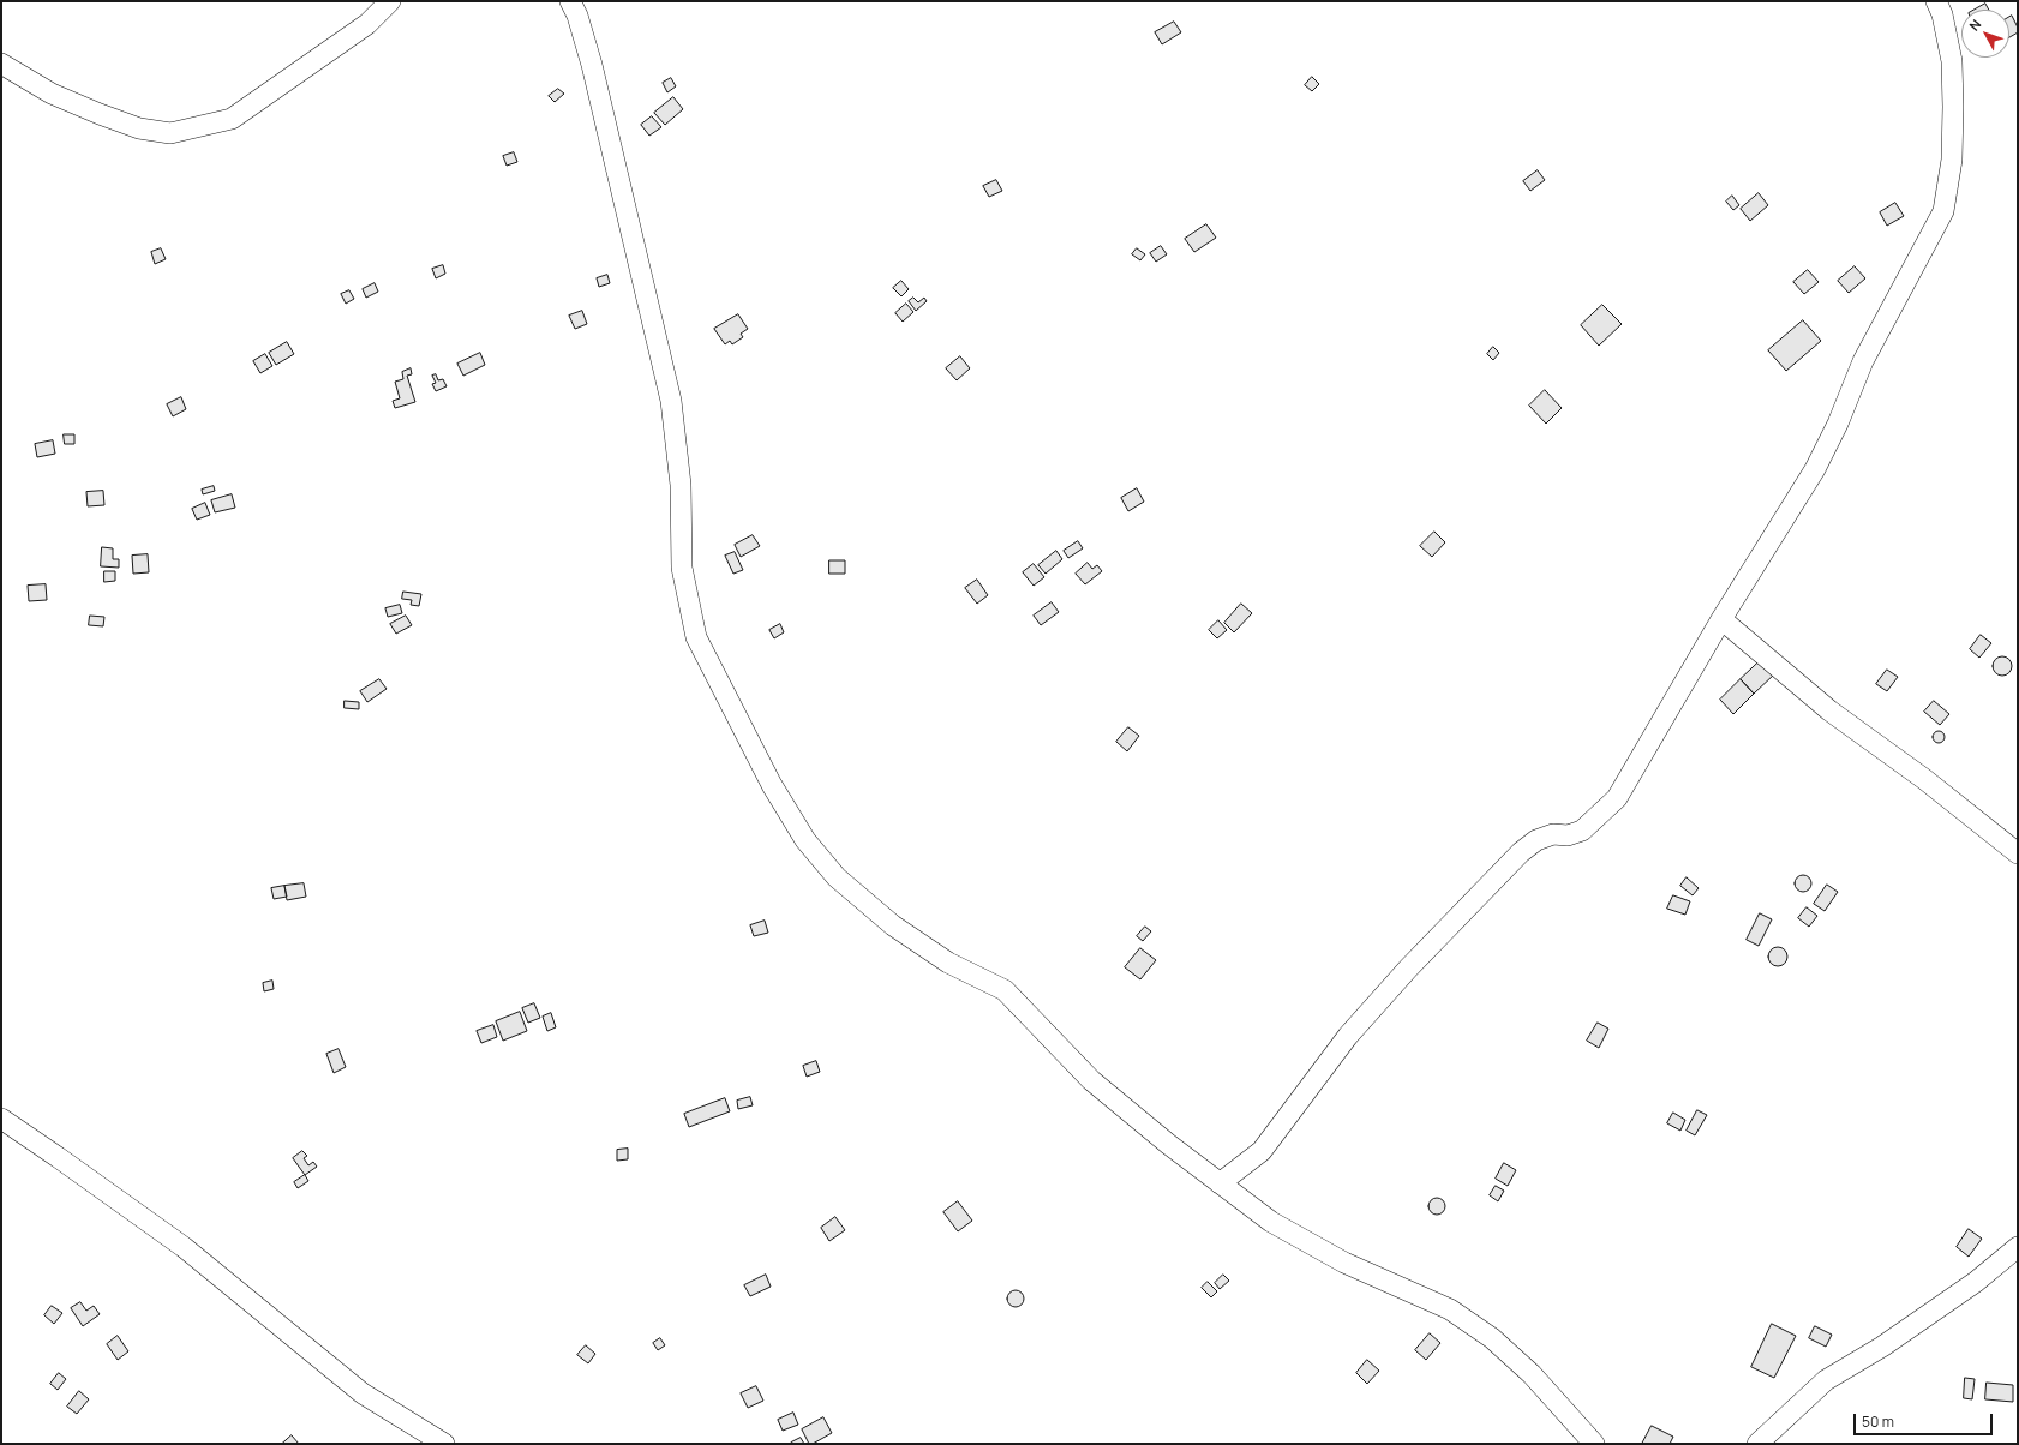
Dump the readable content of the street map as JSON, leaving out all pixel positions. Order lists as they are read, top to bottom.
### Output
{
  "scale_bar": "50 m",
  "north": "top left"
}
